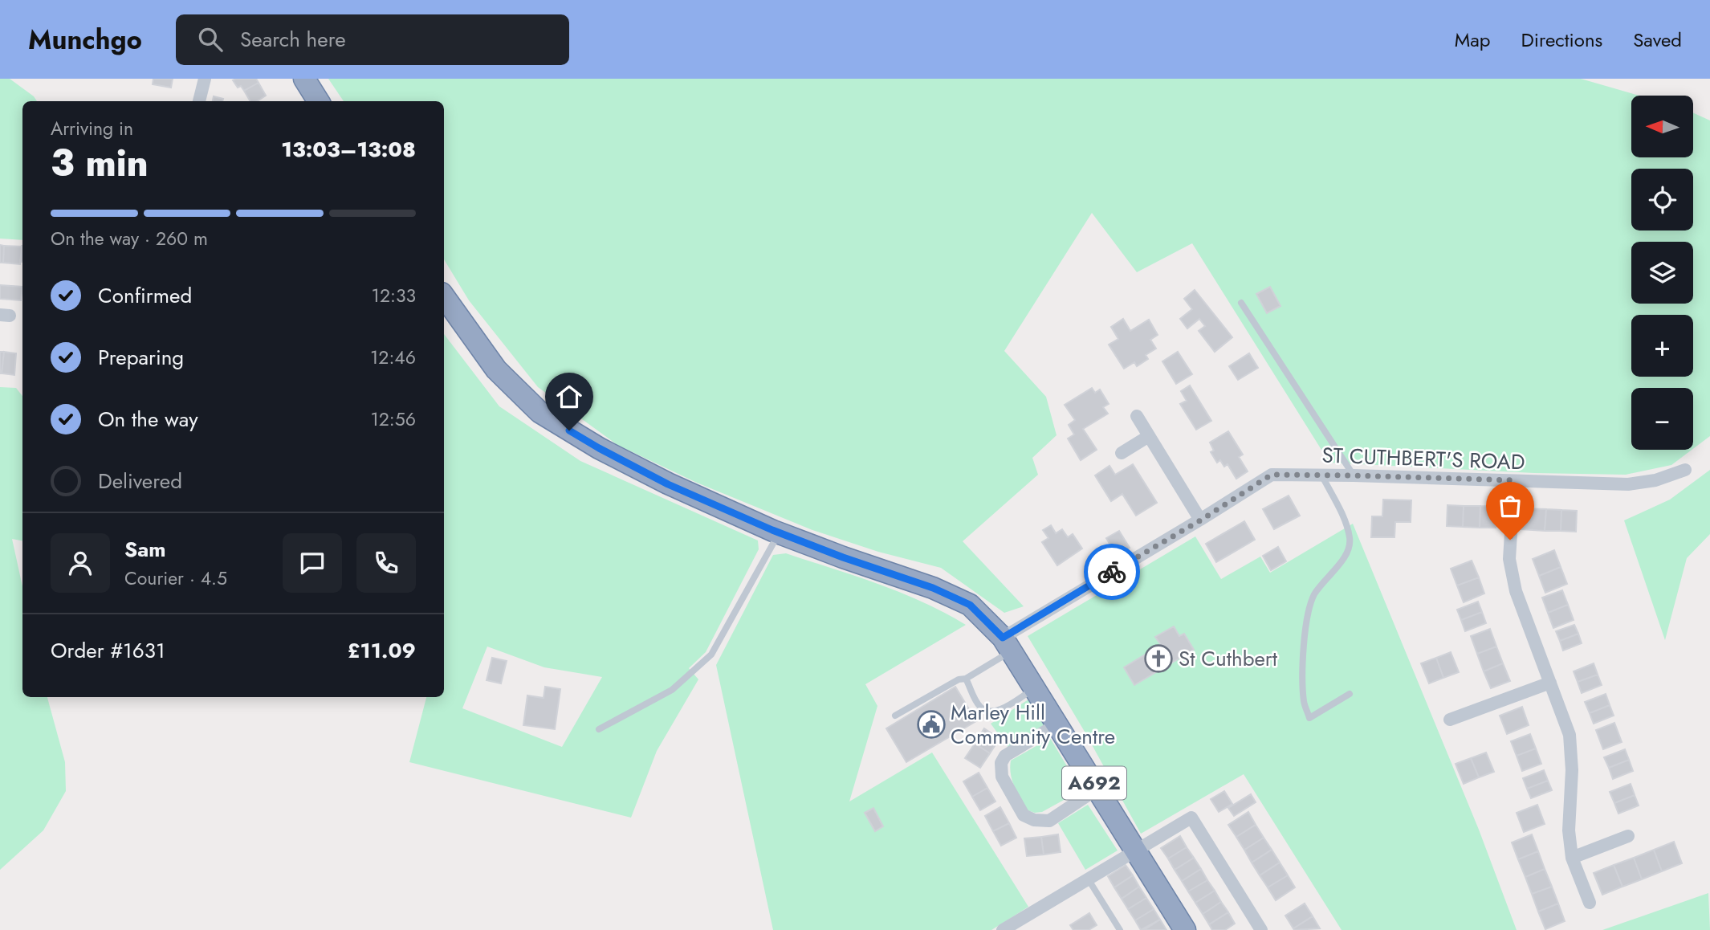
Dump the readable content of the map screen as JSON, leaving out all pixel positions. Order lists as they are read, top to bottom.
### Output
{
  "streets": {
    "highway": ["A692"],
    "street": ["ST CUTHBERT'S ROAD"]
  },
  "crossings": [
    ["ST CUTHBERT'S ROAD", "A692"]
  ],
  "places": {
    "church": ["St Cuthbert"],
    "public building": ["Marley Hill Community Centre"]
  },
  "north": "left",
  "page": {
    "header": "Munchgo",
    "search": "Search here",
    "nav": ["Map", "Directions", "Saved"],
    "map_buttons": ["+", "−"],
    "heading": ["3 min", "Arriving in", "13:03–13:08"],
    "panel": [
      "Sam",
      "Courier · 4.5",
      "Order #1631",
      "£11.09"
    ],
    "bar": "On the way · 260 m",
    "list": [
      ["Confirmed", "12:33"],
      ["Preparing", "12:46"],
      ["On the way", "12:56"],
      "Delivered"
    ]
  }
}
